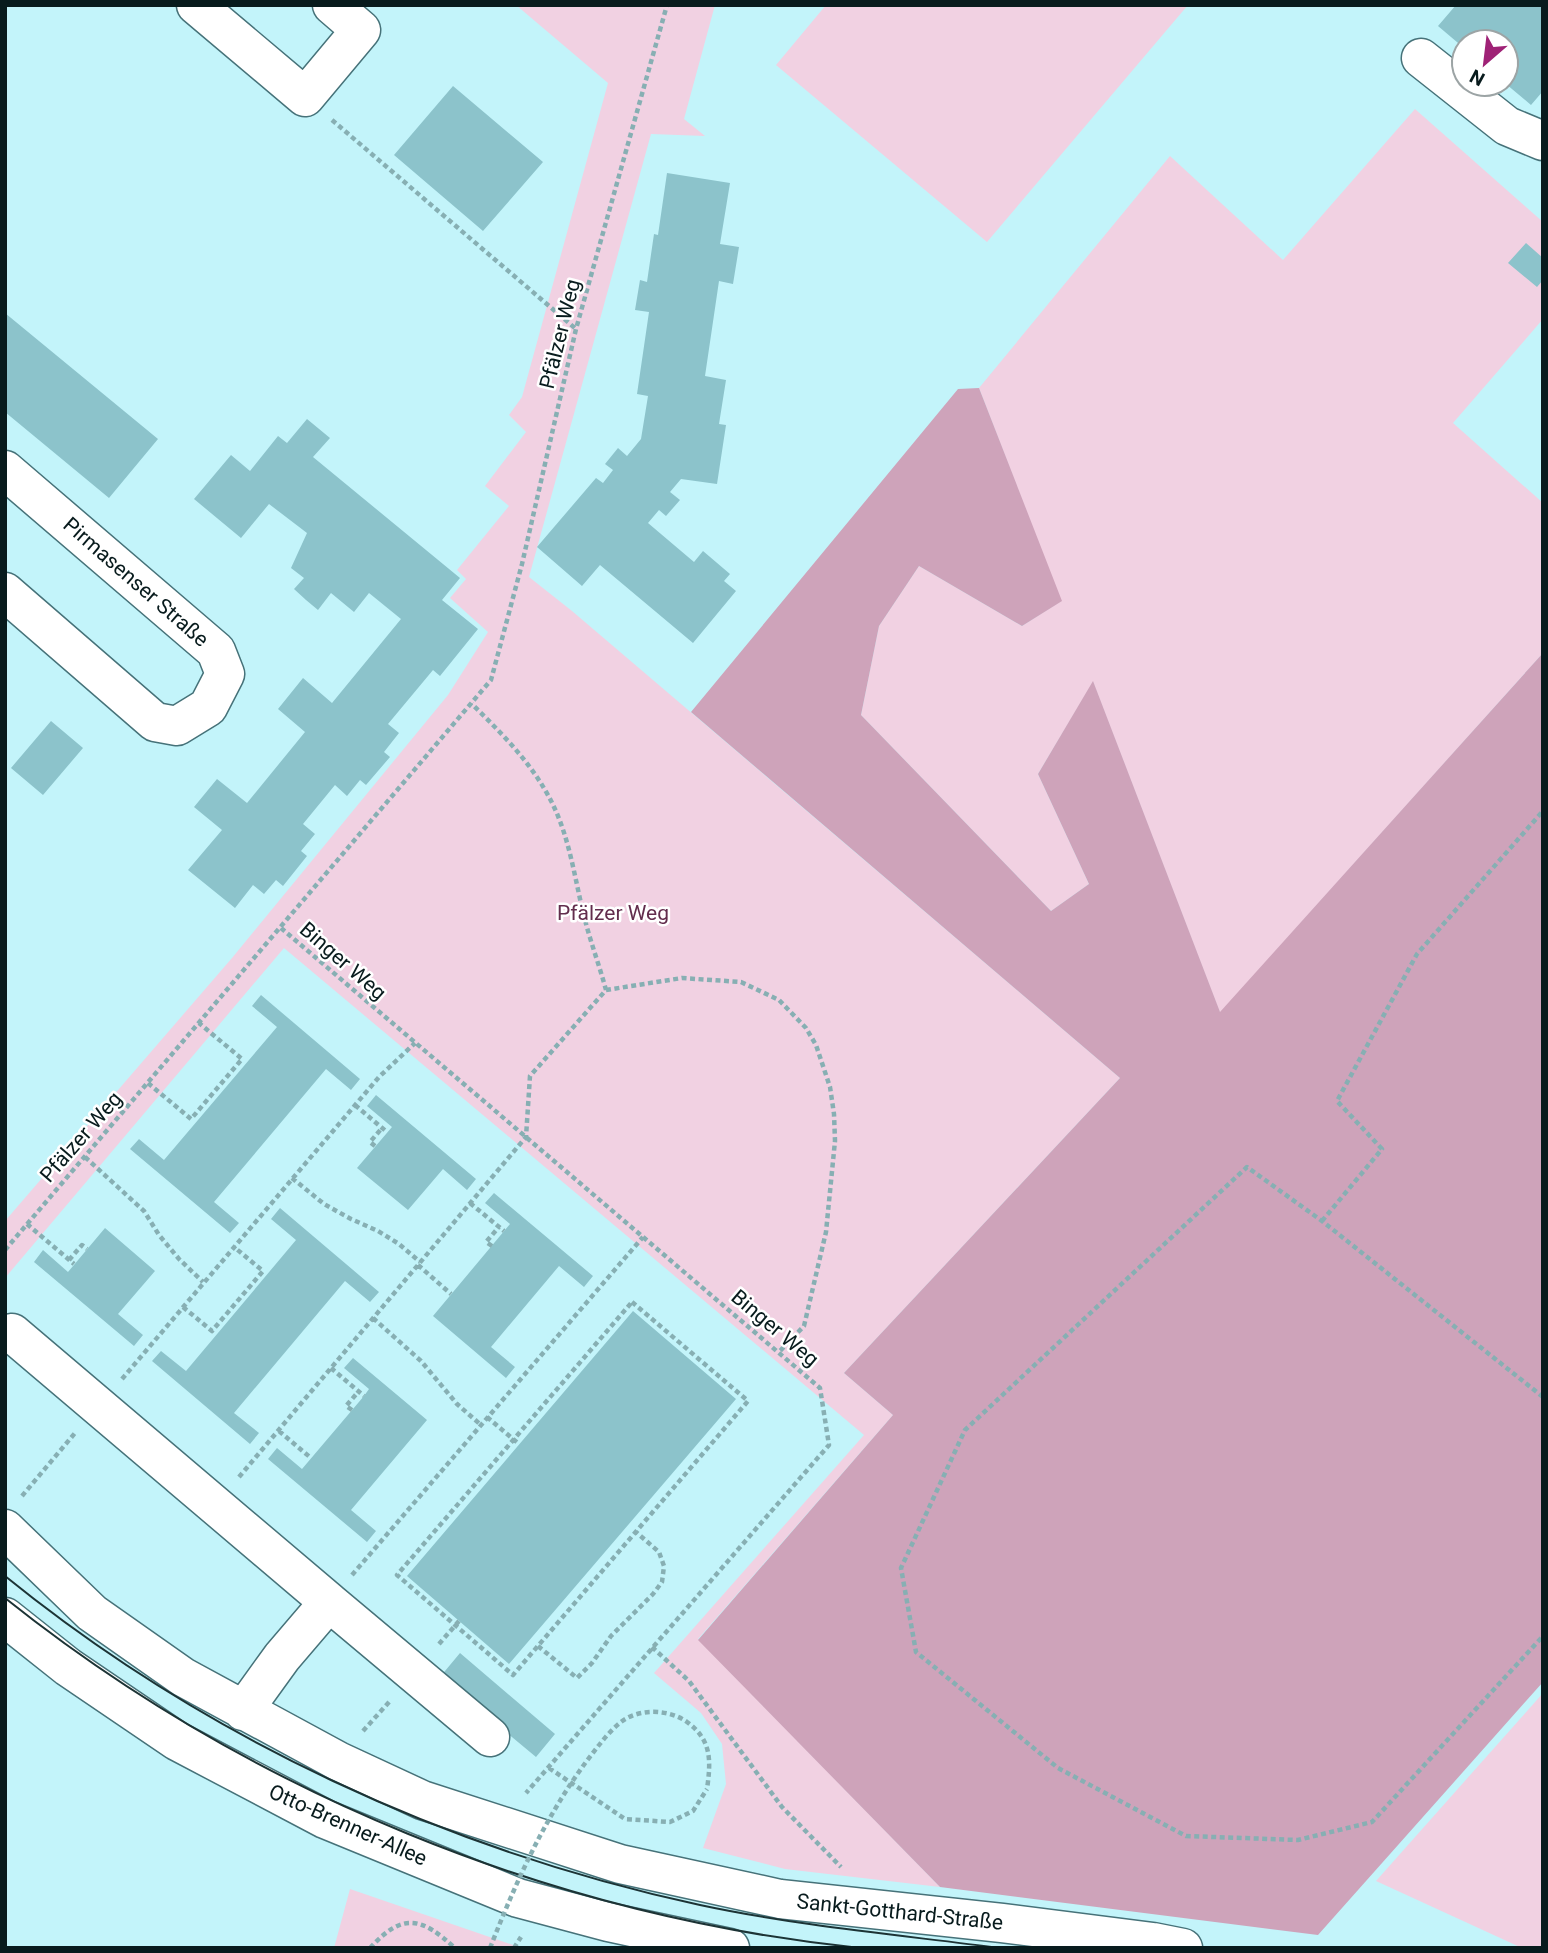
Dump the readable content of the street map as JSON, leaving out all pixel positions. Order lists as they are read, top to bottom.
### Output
{
  "streets": {
    "street": ["Pirmasenser Straße", "Otto-Brenner-Allee", "Sankt-Gotthard-Straße"],
    "path": ["Pfälzer Weg", "Binger Weg"]
  },
  "crossings": [
    ["Pfälzer Weg", "Binger Weg"],
    ["Binger Weg", "Sankt-Gotthard-Straße"]
  ],
  "parks": ["Pfälzer Weg"],
  "north": "bottom left"
}
